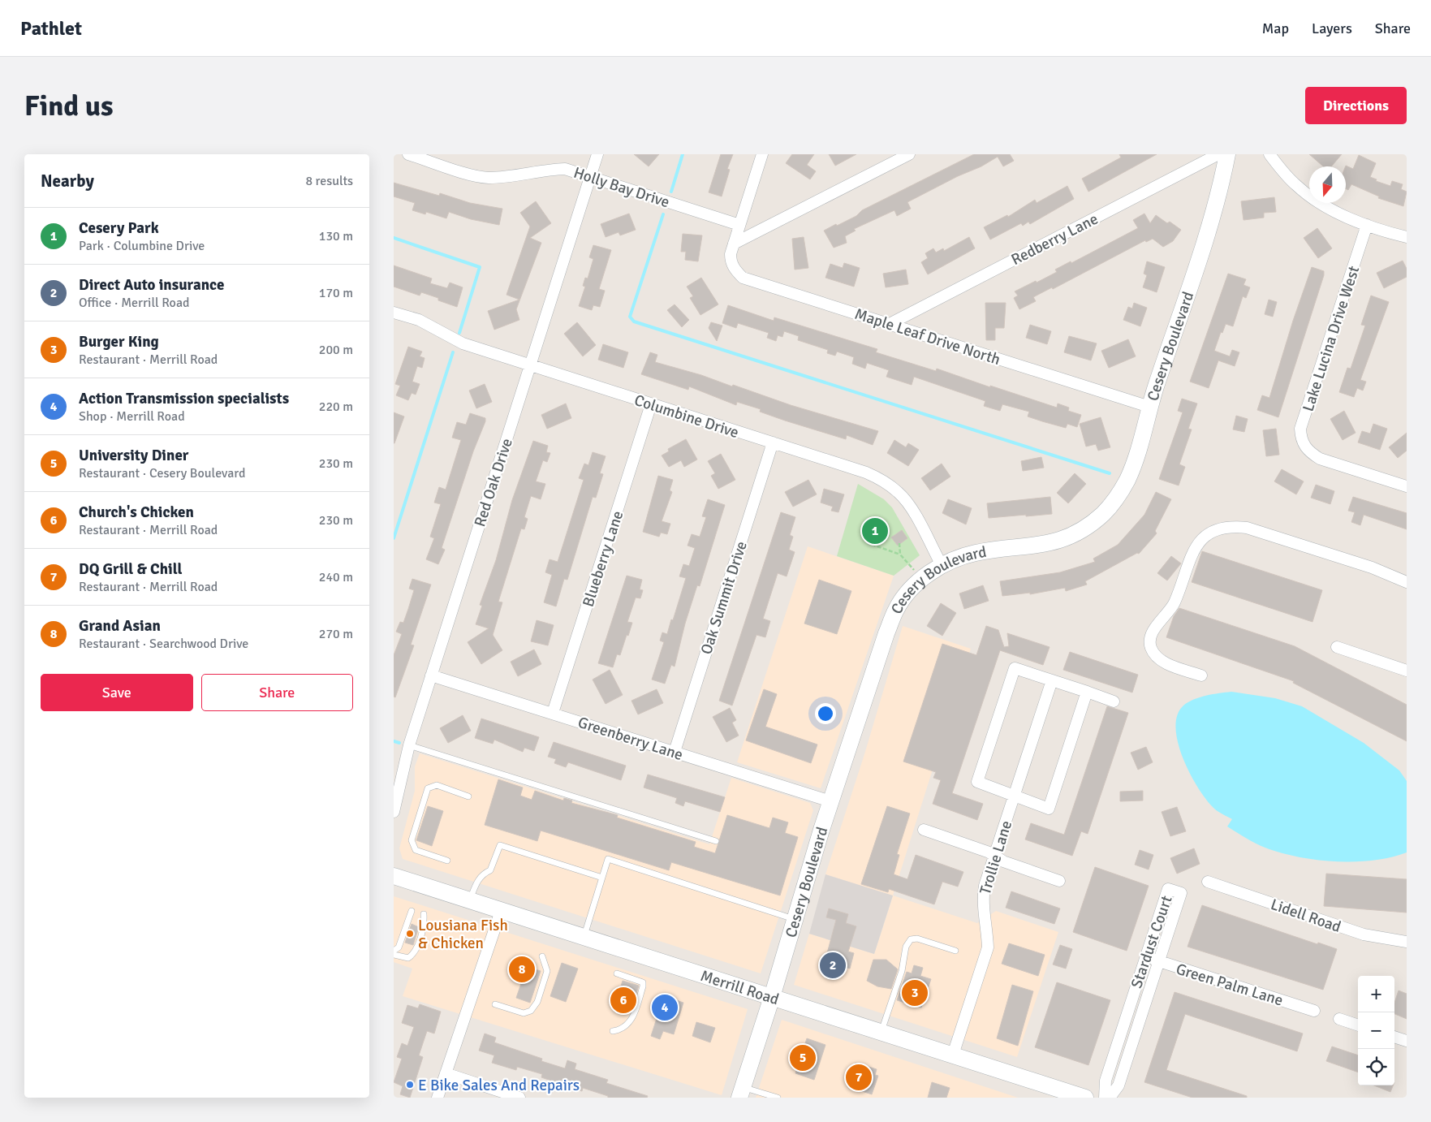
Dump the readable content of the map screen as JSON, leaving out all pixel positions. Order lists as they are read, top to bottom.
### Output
{
  "streets": {
    "main road": ["Cesery Boulevard", "Merrill Road"],
    "street": [
      "Holly Bay Drive",
      "Redberry Lane",
      "Maple Leaf Drive North",
      "Lake Lucina Drive West",
      "Columbine Drive",
      "Red Oak Drive",
      "Blueberry Lane",
      "Oak Summit Drive",
      "Greenberry Lane",
      "Trollie Lane",
      "Lidell Road",
      "Stardust Court",
      "Green Palm Lane"
    ]
  },
  "crossings": [
    ["Holly Bay Drive", "Maple Leaf Drive North"],
    ["Holly Bay Drive", "Red Oak Drive"],
    ["Redberry Lane", "Maple Leaf Drive North"],
    ["Maple Leaf Drive North", "Cesery Boulevard"],
    ["Cesery Boulevard", "Columbine Drive"],
    ["Cesery Boulevard", "Greenberry Lane"],
    ["Cesery Boulevard", "Merrill Road"],
    ["Columbine Drive", "Red Oak Drive"],
    ["Columbine Drive", "Blueberry Lane"],
    ["Columbine Drive", "Oak Summit Drive"],
    ["Red Oak Drive", "Greenberry Lane"],
    ["Blueberry Lane", "Greenberry Lane"],
    ["Oak Summit Drive", "Greenberry Lane"],
    ["Trollie Lane", "Merrill Road"],
    ["Stardust Court", "Green Palm Lane"]
  ],
  "places": ["Lousiana Fish & Chicken", "E Bike Sales And Repairs"],
  "north": "bottom",
  "page": {
    "header": "Pathlet",
    "nav": ["Map", "Layers", "Share"],
    "buttons": [
      "Directions",
      ["Save", "Share"]
    ],
    "title": "Find us",
    "heading": ["Nearby", "8 results"],
    "list": [
      {
        "mark": "1",
        "name": "Cesery Park",
        "note": "Park · Columbine Drive",
        "value": "130 m"
      },
      {
        "mark": "2",
        "name": "Direct Auto insurance",
        "note": "Office · Merrill Road",
        "value": "170 m"
      },
      {
        "mark": "3",
        "name": "Burger King",
        "note": "Restaurant · Merrill Road",
        "value": "200 m"
      },
      {
        "mark": "4",
        "name": "Action Transmission specialists",
        "note": "Shop · Merrill Road",
        "value": "220 m"
      },
      {
        "mark": "5",
        "name": "University Diner",
        "note": "Restaurant · Cesery Boulevard",
        "value": "230 m"
      },
      {
        "mark": "6",
        "name": "Church's Chicken",
        "note": "Restaurant · Merrill Road",
        "value": "230 m"
      },
      {
        "mark": "7",
        "name": "DQ Grill & Chill",
        "note": "Restaurant · Merrill Road",
        "value": "240 m"
      },
      {
        "mark": "8",
        "name": "Grand Asian",
        "note": "Restaurant · Searchwood Drive",
        "value": "270 m"
      }
    ],
    "pins": [
      "1",
      "2",
      "8",
      "3",
      "6",
      "4",
      "5",
      "7"
    ],
    "map_buttons": ["+", "−"]
  }
}
